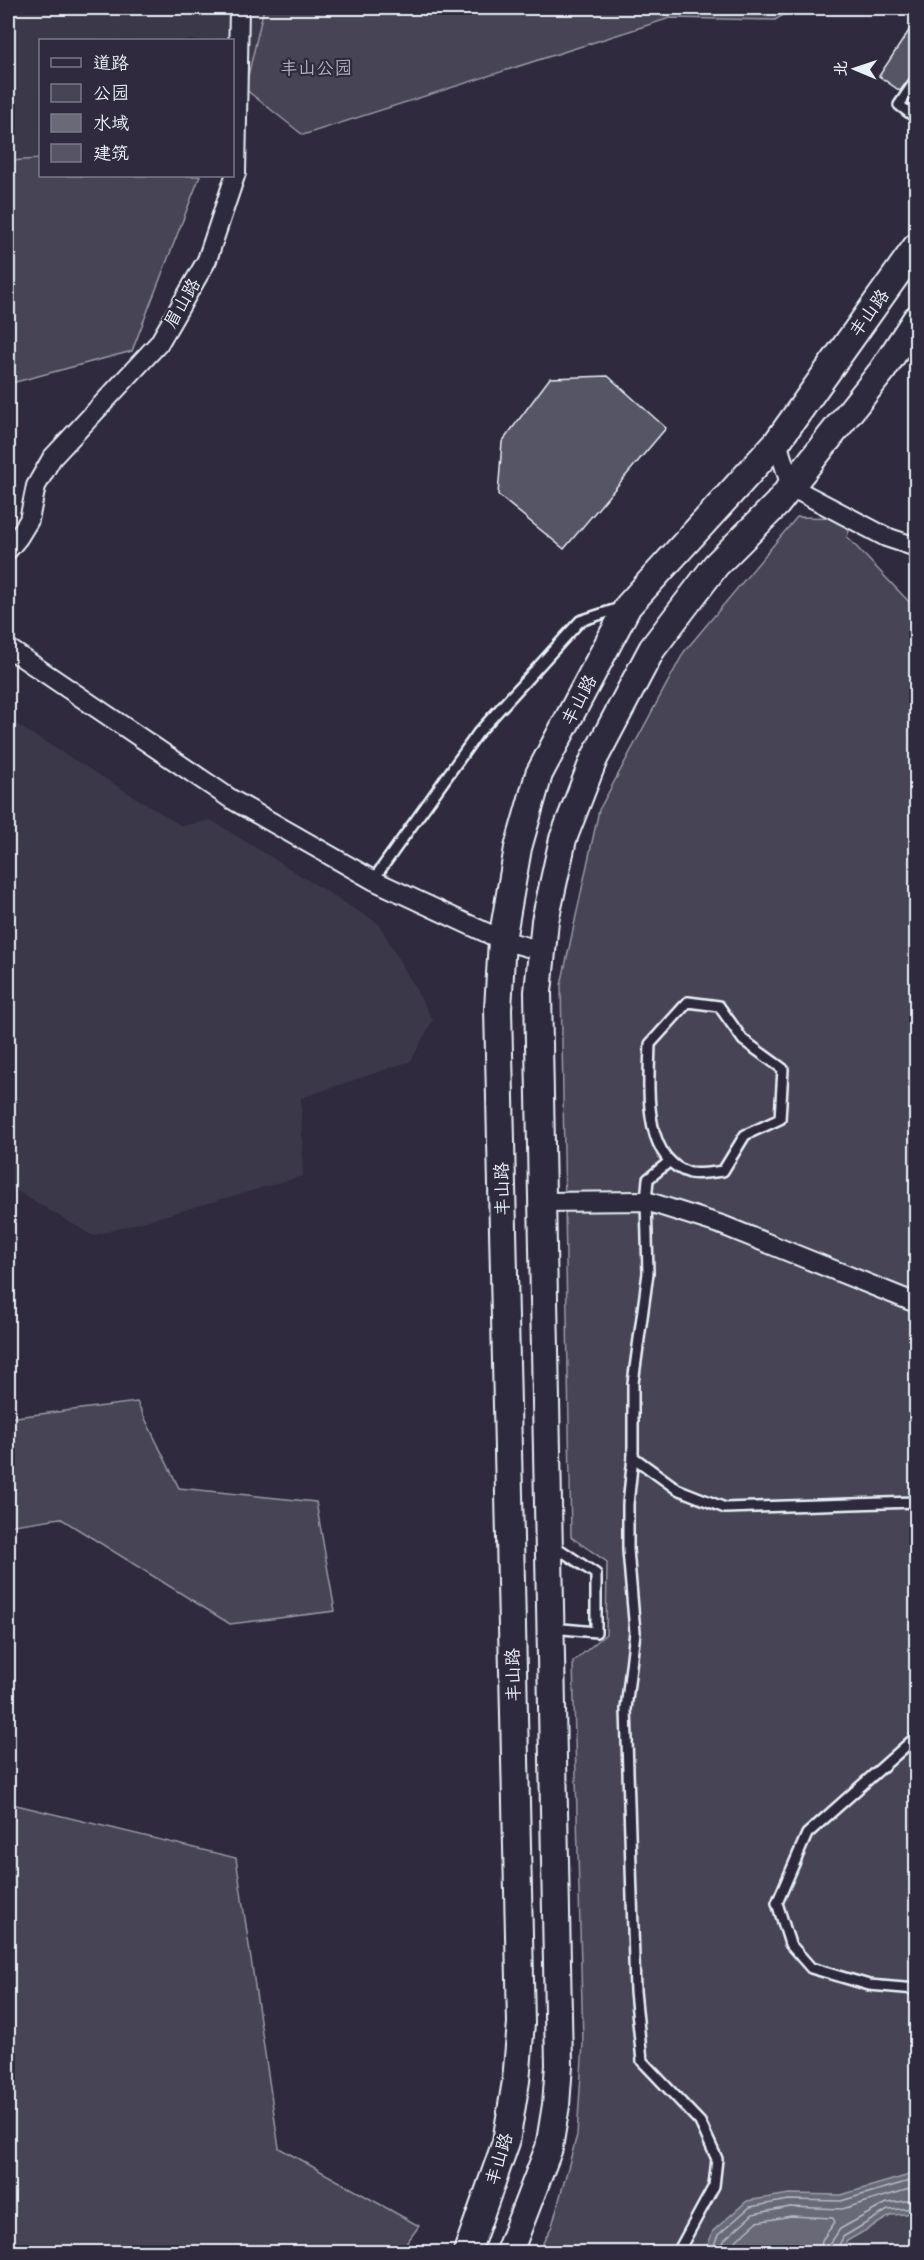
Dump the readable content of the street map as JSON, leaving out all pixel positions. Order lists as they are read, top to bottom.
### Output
{
  "streets": {
    "main road": ["丰山路"],
    "street": ["眉山路"]
  },
  "parks": ["丰山公园"],
  "legend": [
    "道路",
    "公园",
    "水域",
    "建筑"
  ],
  "north": "left"
}
